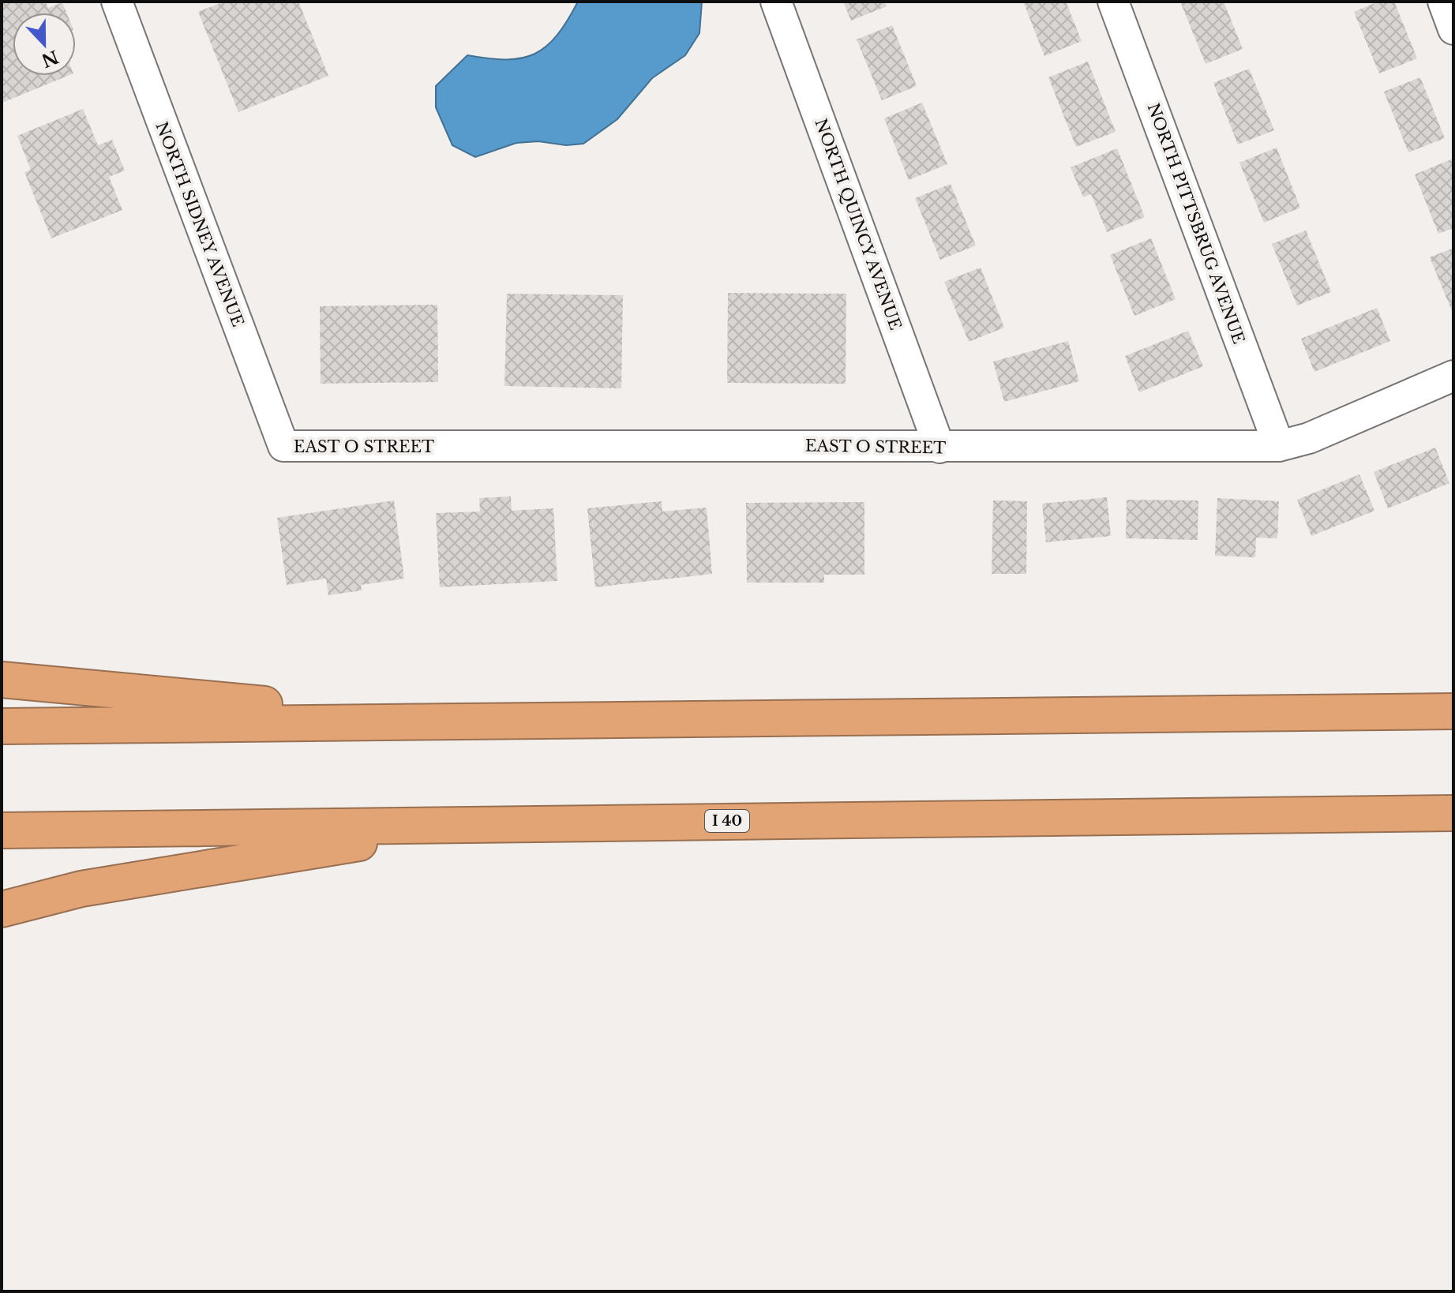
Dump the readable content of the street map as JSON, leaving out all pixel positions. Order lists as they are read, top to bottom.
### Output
{
  "streets": {
    "highway": ["I 40"],
    "street": [
      "NORTH PITTSBRUG AVENUE",
      "NORTH SIDNEY AVENUE",
      "NORTH QUINCY AVENUE",
      "EAST O STREET"
    ]
  },
  "crossings": [
    ["NORTH PITTSBRUG AVENUE", "EAST O STREET"],
    ["NORTH SIDNEY AVENUE", "EAST O STREET"],
    ["NORTH QUINCY AVENUE", "EAST O STREET"]
  ],
  "north": "bottom"
}
